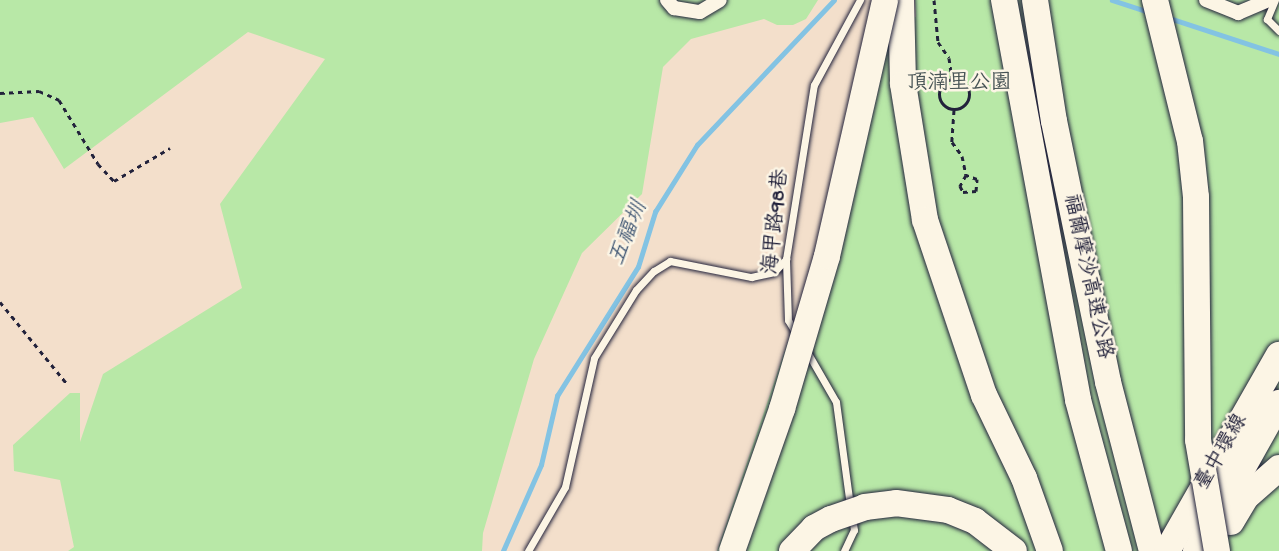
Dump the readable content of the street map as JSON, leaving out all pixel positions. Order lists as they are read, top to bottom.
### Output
{
  "streets": {
    "highway": ["福爾摩沙高速公路", "臺中環線"],
    "lane": ["海甲路98巷"]
  },
  "water": ["五福圳"],
  "parks": ["頂湳里公園"]
}
